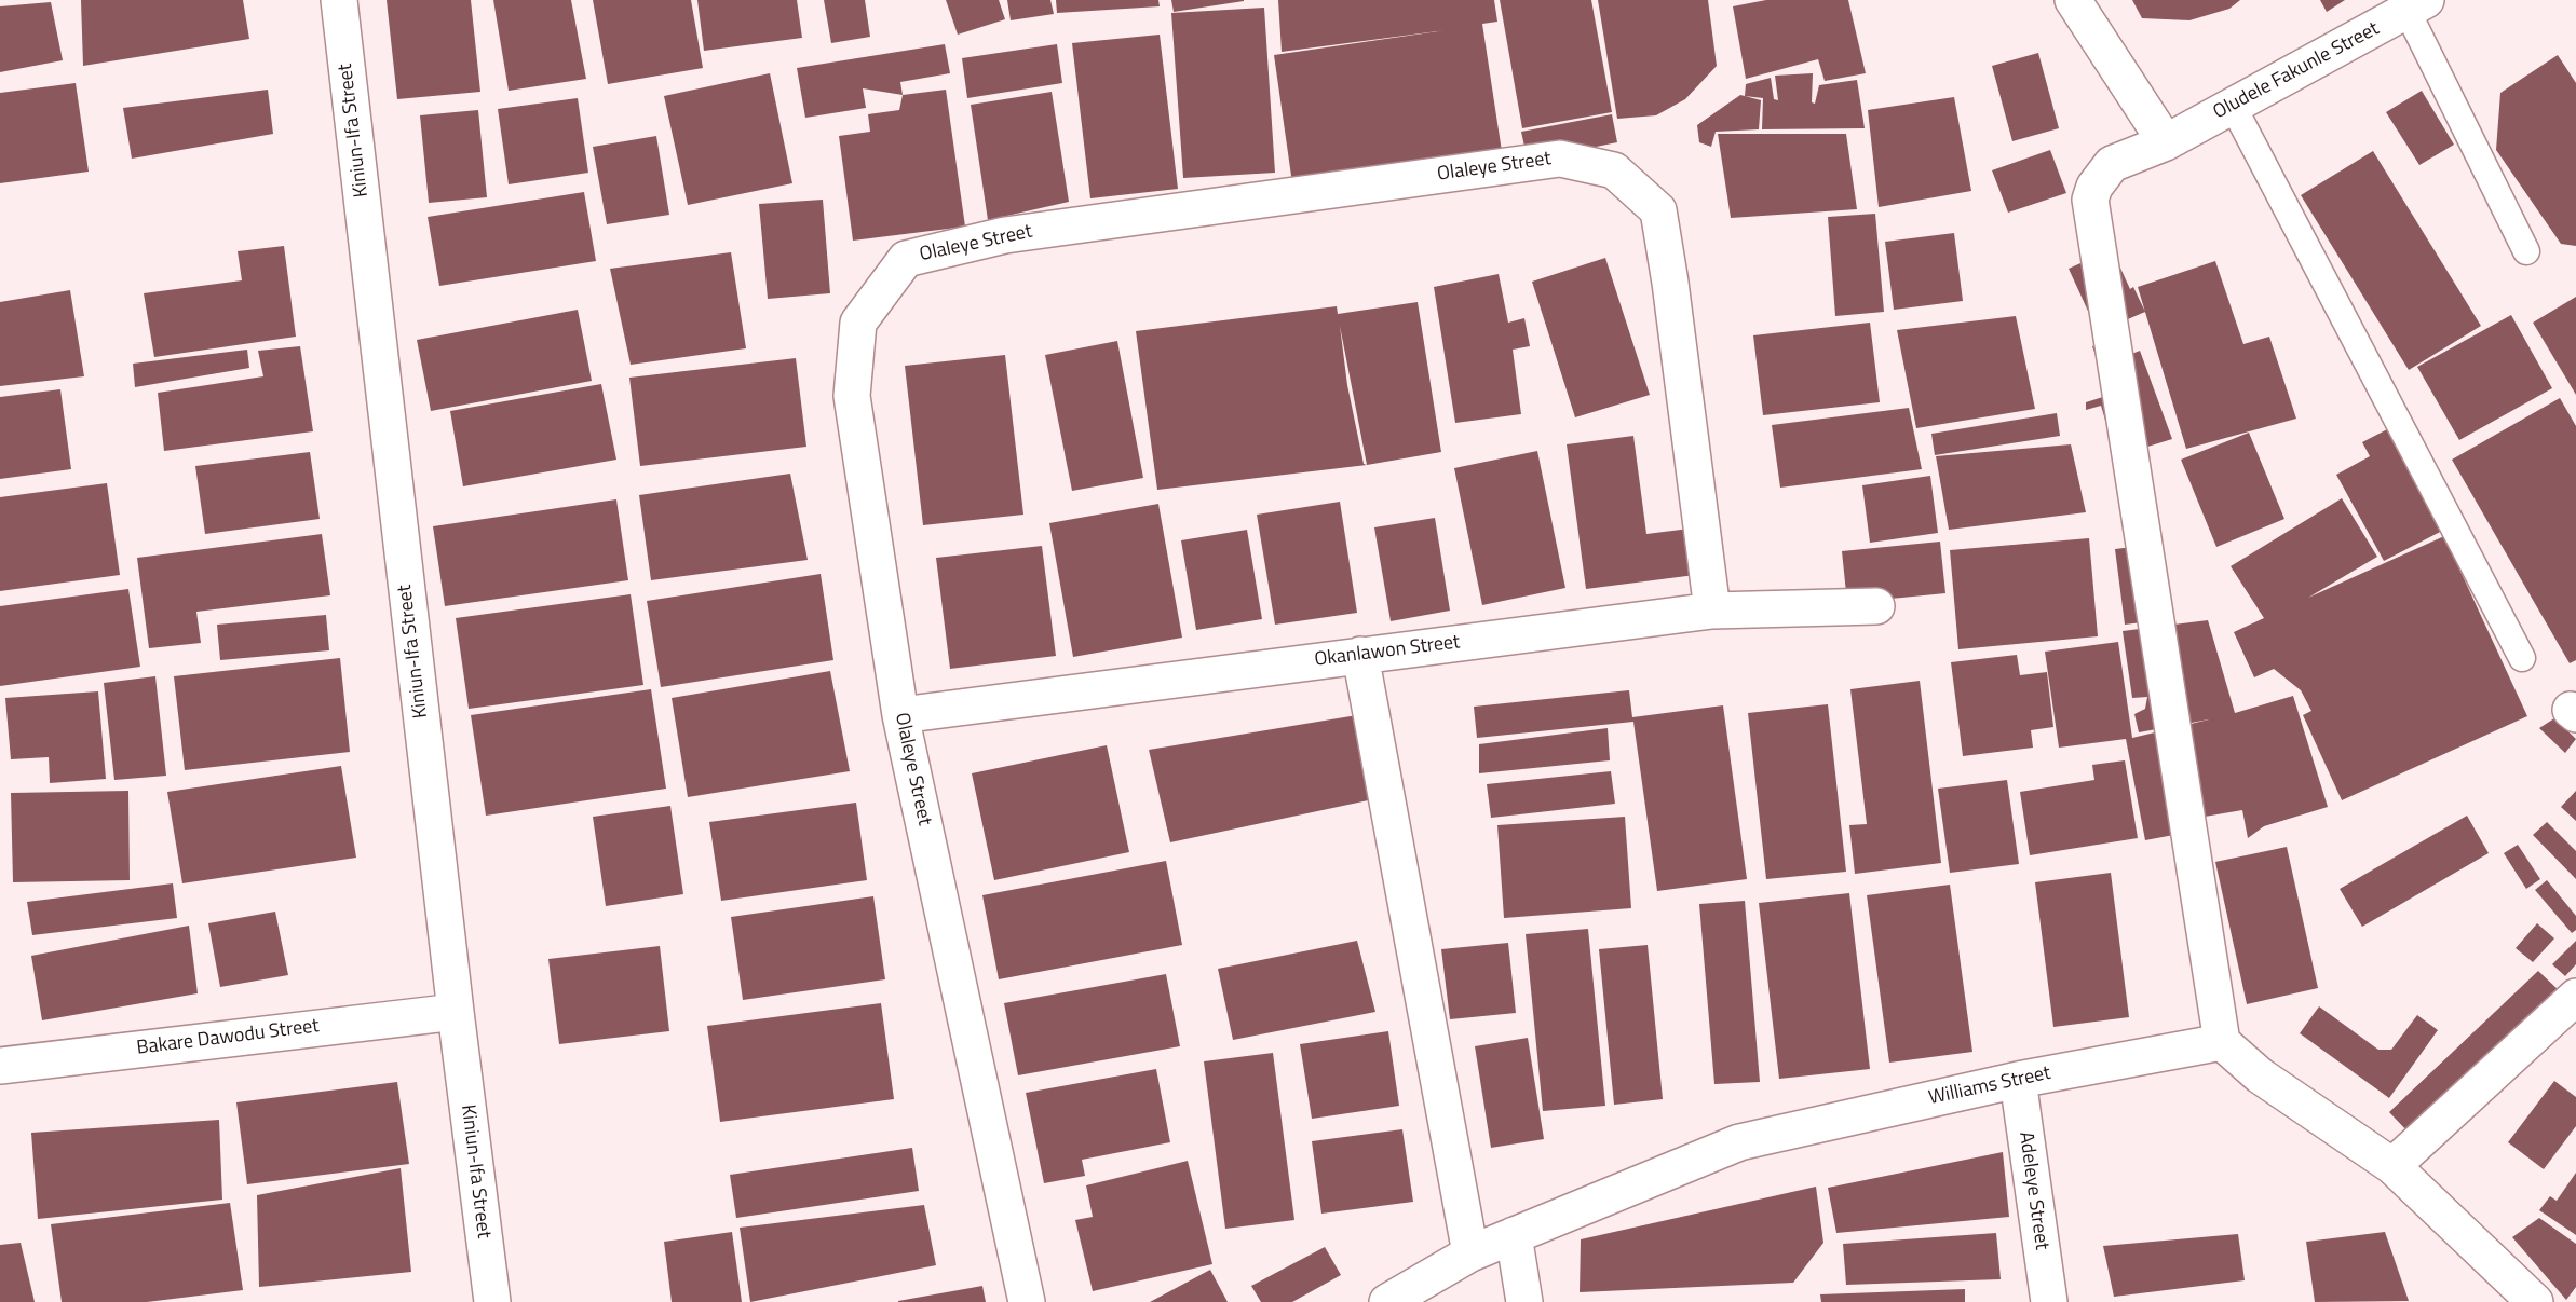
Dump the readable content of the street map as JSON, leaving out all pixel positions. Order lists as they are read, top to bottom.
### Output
{
  "streets": {
    "street": [
      "Oludele Fakunle Street",
      "Kiniun-Ifa Street",
      "Olaleye Street",
      "Okanlawon Street",
      "Bakare Dawodu Street",
      "Williams Street",
      "Adeleye Street"
    ]
  },
  "crossings": [
    ["Oludele Fakunle Street", "Williams Street"],
    ["Kiniun-Ifa Street", "Bakare Dawodu Street"],
    ["Olaleye Street", "Okanlawon Street"],
    ["Williams Street", "Adeleye Street"]
  ]
}
